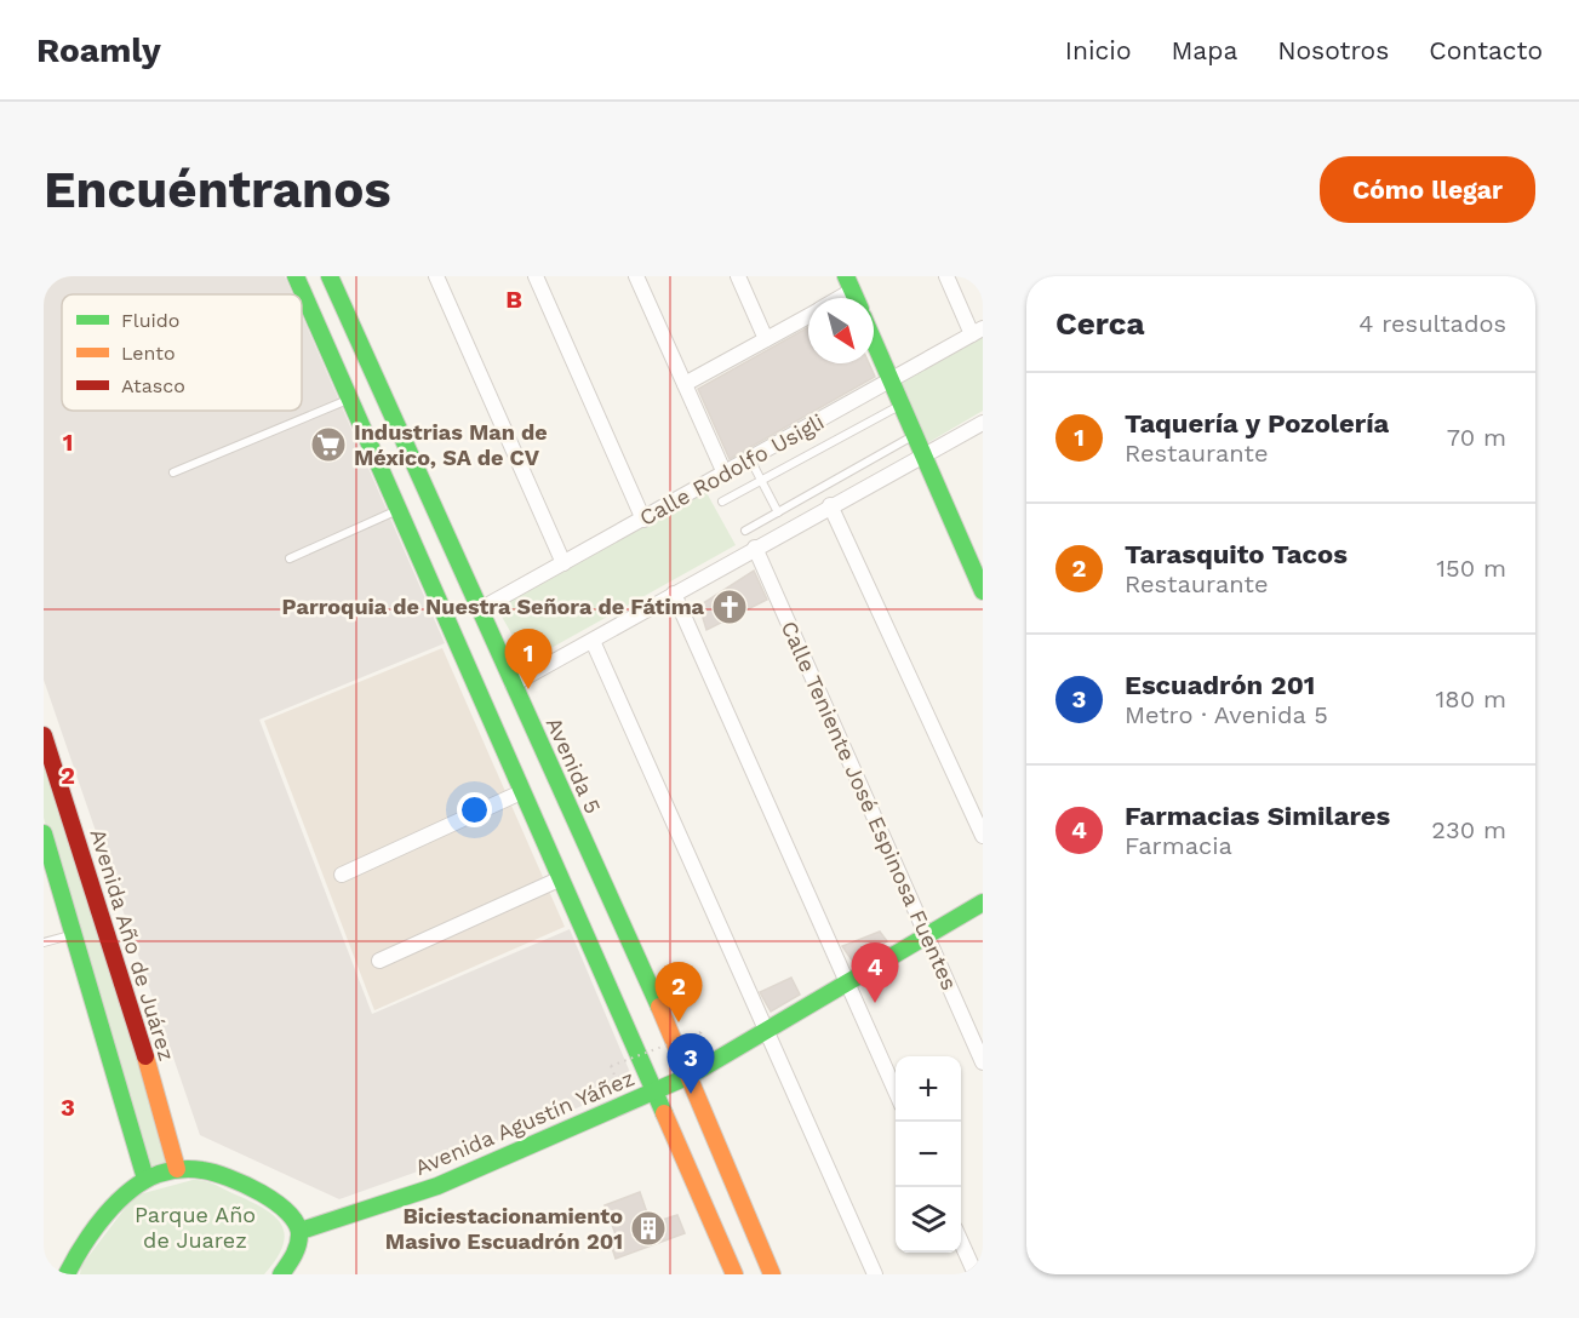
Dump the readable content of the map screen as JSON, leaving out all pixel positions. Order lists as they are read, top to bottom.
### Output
{
  "streets": {
    "main road": ["Avenida 5", "Avenida Año de Juárez", "Avenida Agustín Yáñez"],
    "street": ["Calle Rodolfo Usigli", "Calle Teniente José Espinosa Fuentes"]
  },
  "crossings": [
    ["Calle Rodolfo Usigli", "Avenida 5"],
    ["Avenida 5", "Avenida Agustín Yáñez"],
    ["Calle Teniente José Espinosa Fuentes", "Avenida Agustín Yáñez"]
  ],
  "parks": ["Parque Año de Juarez"],
  "places": {
    "supermarket": ["Industrias Man de México, SA de CV"],
    "church": ["Parroquia de Nuestra Señora de Fátima"],
    "building": ["Biciestacionamiento Masivo Escuadrón 201"]
  },
  "legend": ["Fluido", "Lento", "Atasco"],
  "north": "bottom right",
  "page": {
    "header": "Roamly",
    "nav": [
      "Inicio",
      "Mapa",
      "Nosotros",
      "Contacto"
    ],
    "buttons": "Cómo llegar",
    "title": "Encuéntranos",
    "heading": ["Cerca", "4 resultados"],
    "list": [
      {
        "mark": "1",
        "name": "Taquería y Pozolería",
        "note": "Restaurante",
        "value": "70 m"
      },
      {
        "mark": "2",
        "name": "Tarasquito Tacos",
        "note": "Restaurante",
        "value": "150 m"
      },
      {
        "mark": "3",
        "name": "Escuadrón 201",
        "note": "Metro · Avenida 5",
        "value": "180 m"
      },
      {
        "mark": "4",
        "name": "Farmacias Similares",
        "note": "Farmacia",
        "value": "230 m"
      }
    ],
    "pins": [
      "1",
      "4",
      "2",
      "3"
    ],
    "map_buttons": ["+", "−"]
  },
  "grid": {
    "columns": ["B"],
    "rows": ["1", "2", "3"]
  }
}
